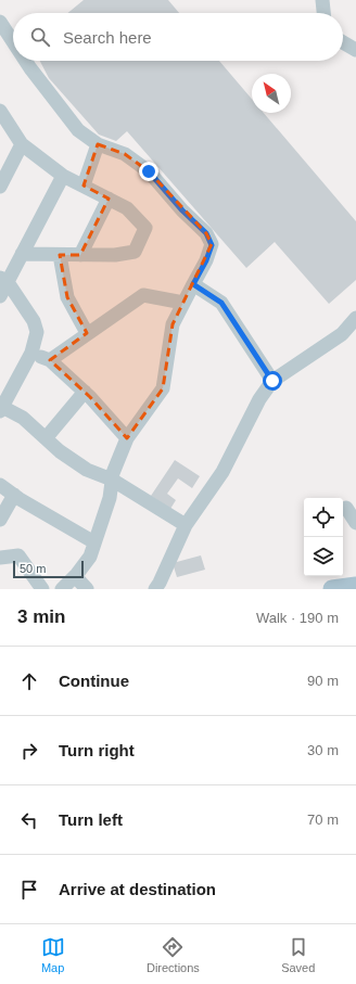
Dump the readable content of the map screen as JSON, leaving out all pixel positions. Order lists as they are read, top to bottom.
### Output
{
  "scale_bar": "50 m",
  "north": "top left",
  "page": {
    "search": "Search here",
    "scale": "50 m",
    "heading": ["3 min", "Walk · 190 m"],
    "list": [
      ["Continue", "90 m"],
      ["Turn right", "30 m"],
      ["Turn left", "70 m"],
      "Arrive at destination"
    ],
    "nav": ["Map", "Directions", "Saved"]
  }
}
